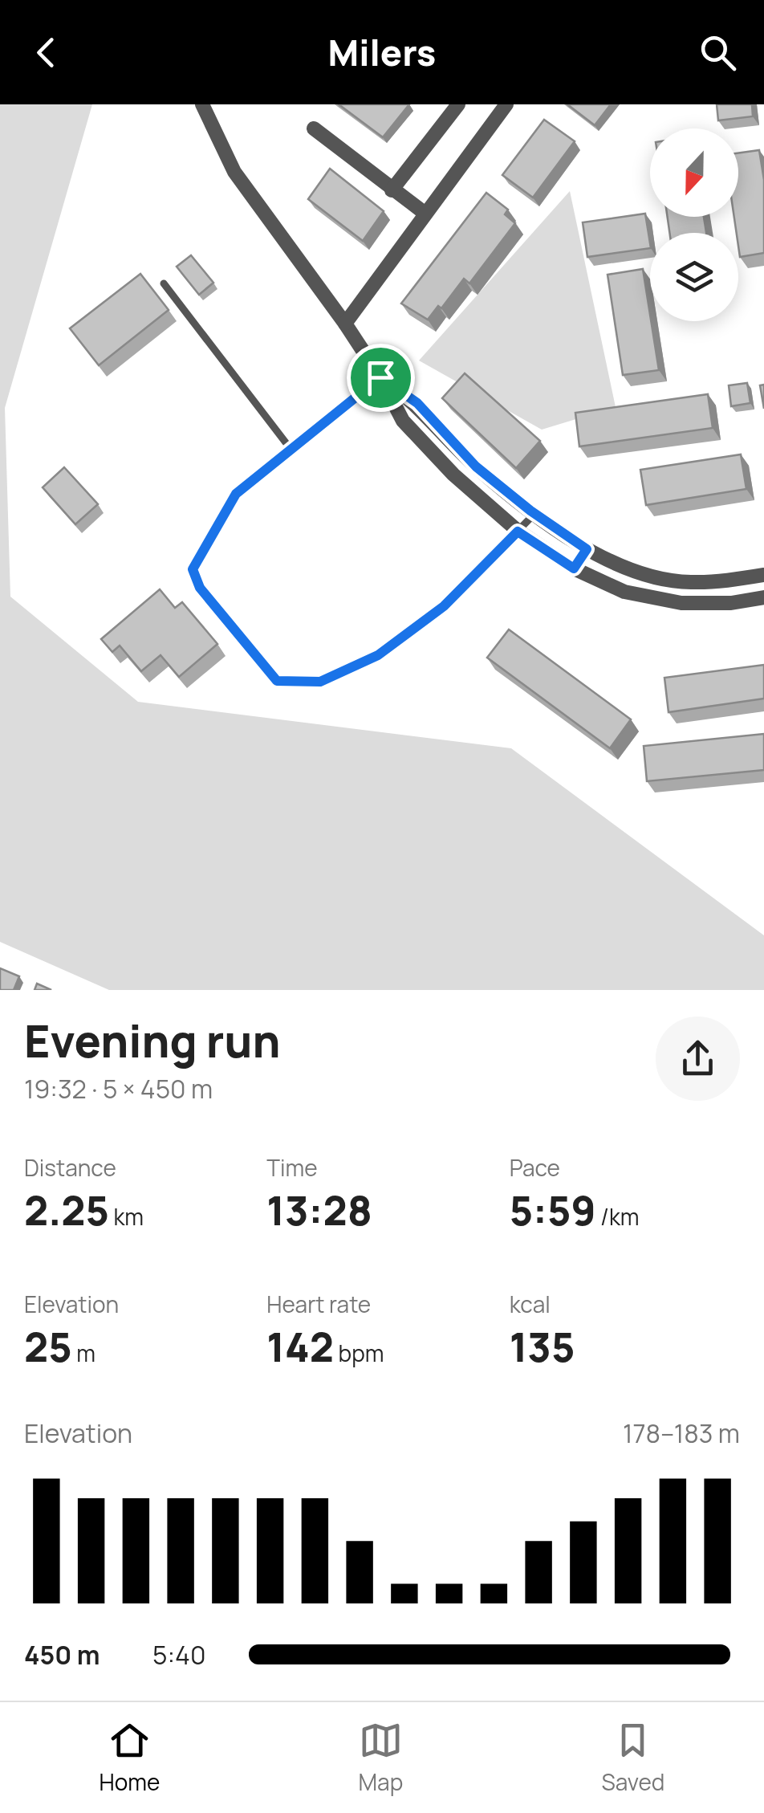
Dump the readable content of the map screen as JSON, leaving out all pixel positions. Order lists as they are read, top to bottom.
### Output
{
  "north": "bottom",
  "page": {
    "header": "Milers",
    "heading": ["Evening run", "19:32 · 5 × 450 m"],
    "stats": [
      ["Distance", "2.25 km"],
      ["Time", "13:28"],
      ["Pace", "5:59 /km"],
      ["Elevation", "25 m"],
      ["Heart rate", "142 bpm"],
      ["kcal", "135"]
    ],
    "chart": ["Elevation", "178–183 m"],
    "list": [
      {
        "name": "450 m",
        "note": "5:40"
      }
    ],
    "tabs": ["Home", "Map", "Saved"]
  }
}
